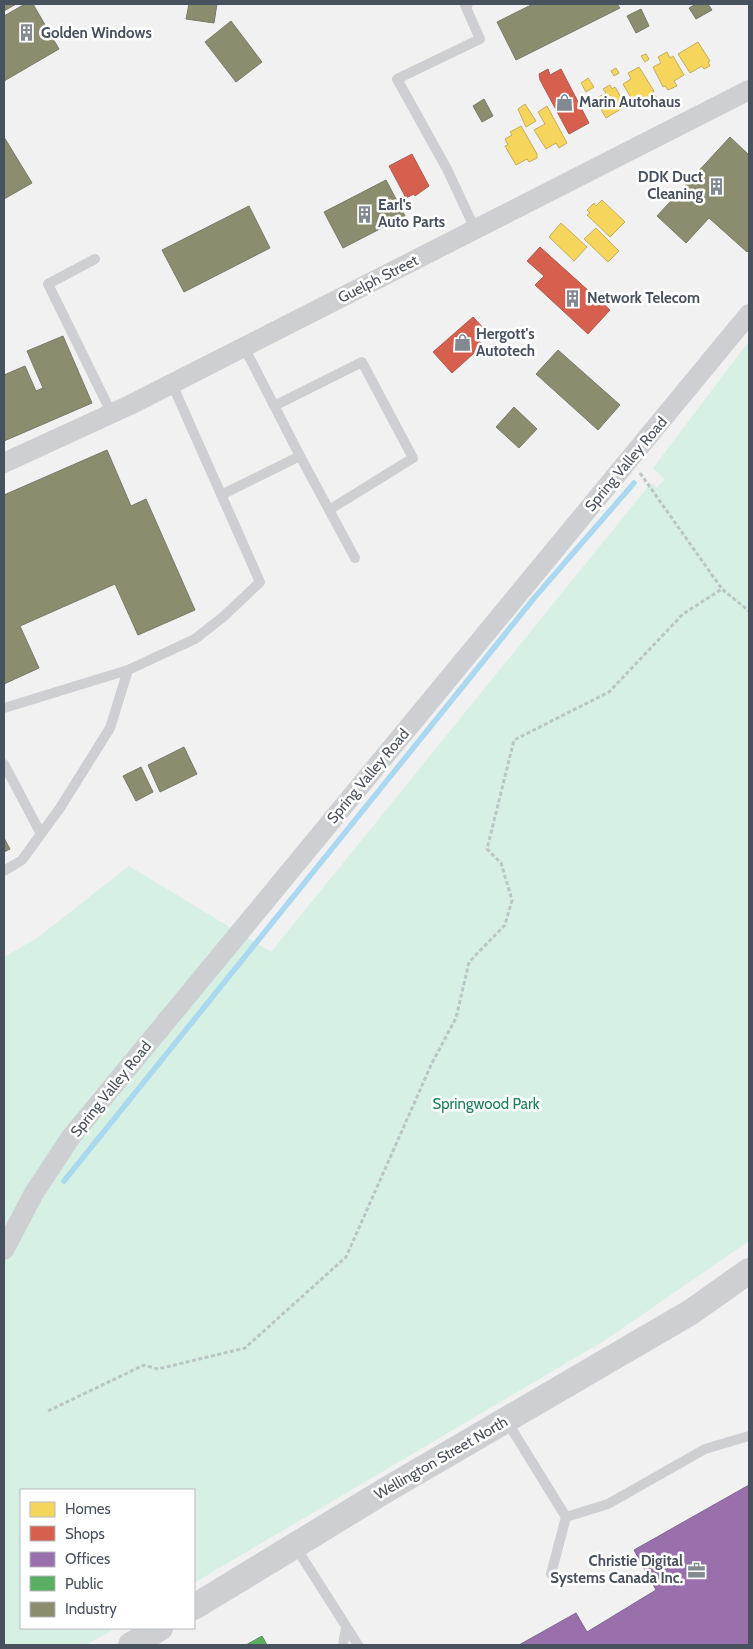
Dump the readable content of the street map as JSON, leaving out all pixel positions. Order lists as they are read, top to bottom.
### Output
{
  "streets": {
    "street": ["Guelph Street", "Spring Valley Road", "Wellington Street North"]
  },
  "parks": ["Springwood Park"],
  "places": {
    "building": [
      "Golden Windows",
      "DDK Duct Cleaning",
      "Earl's Auto Parts",
      "Network Telecom"
    ],
    "shop": ["Marin Autohaus", "Hergott's Autotech"],
    "office": ["Christie Digital Systems Canada Inc."]
  },
  "legend": [
    "Homes",
    "Shops",
    "Offices",
    "Public",
    "Industry"
  ]
}
